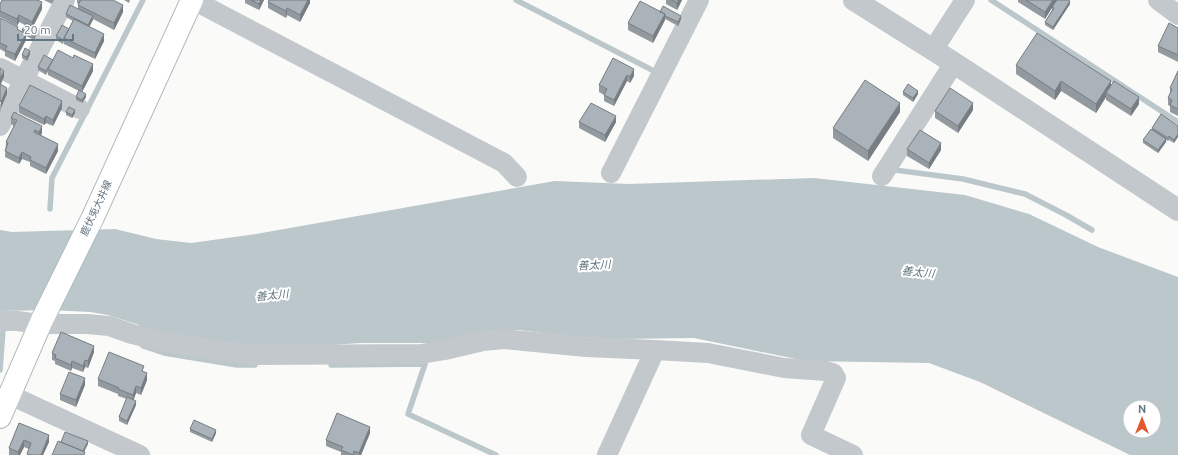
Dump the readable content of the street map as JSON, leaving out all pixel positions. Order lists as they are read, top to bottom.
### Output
{
  "streets": {
    "main road": ["鹿伏兎大井線"]
  },
  "water": ["善太川"],
  "scale_bar": "20 m",
  "north": "top"
}
